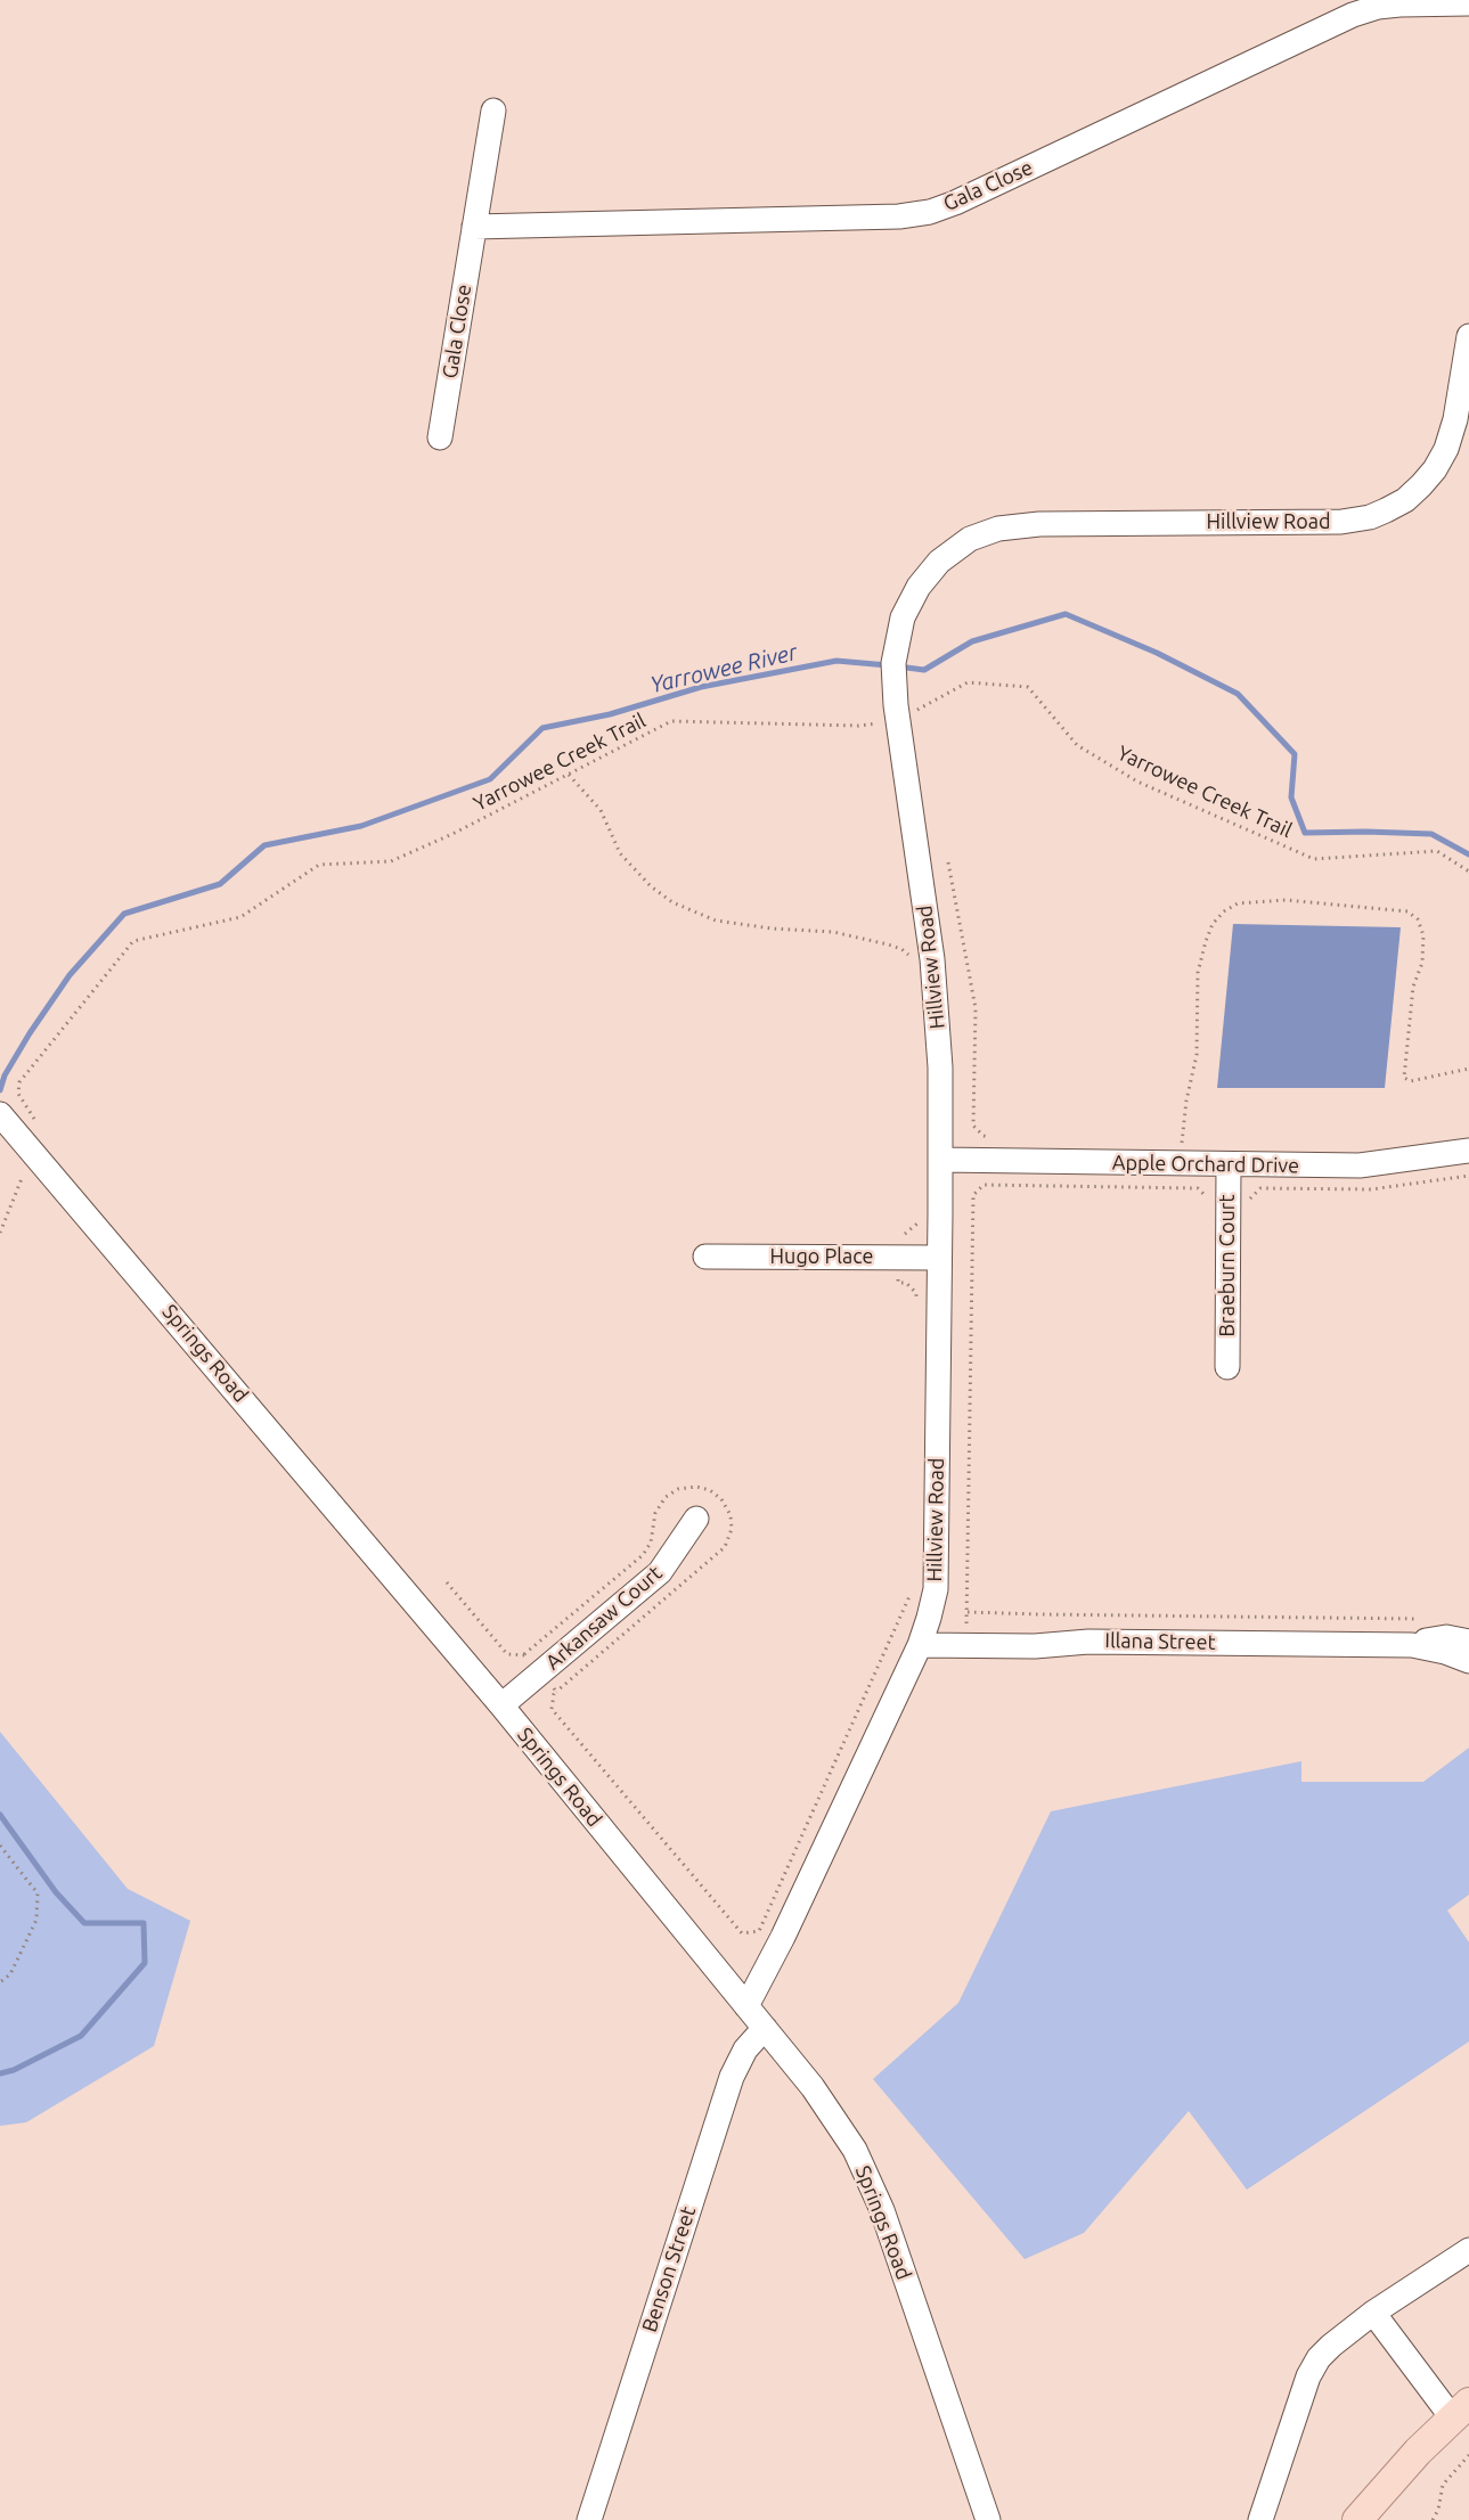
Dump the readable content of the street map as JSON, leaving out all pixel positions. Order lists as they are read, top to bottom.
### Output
{
  "streets": {
    "street": [
      "Gala Close",
      "Hillview Road",
      "Apple Orchard Drive",
      "Hugo Place",
      "Braeburn Court",
      "Springs Road",
      "Arkansaw Court",
      "Illana Street",
      "Benson Street"
    ],
    "path": ["Yarrowee Creek Trail"]
  },
  "crossings": [
    ["Hillview Road", "Yarrowee Creek Trail"],
    ["Hillview Road", "Apple Orchard Drive"],
    ["Hillview Road", "Hugo Place"],
    ["Hillview Road", "Springs Road"],
    ["Hillview Road", "Illana Street"],
    ["Yarrowee Creek Trail", "Springs Road"],
    ["Apple Orchard Drive", "Braeburn Court"],
    ["Springs Road", "Arkansaw Court"],
    ["Springs Road", "Benson Street"]
  ],
  "water": ["Yarrowee River"]
}
